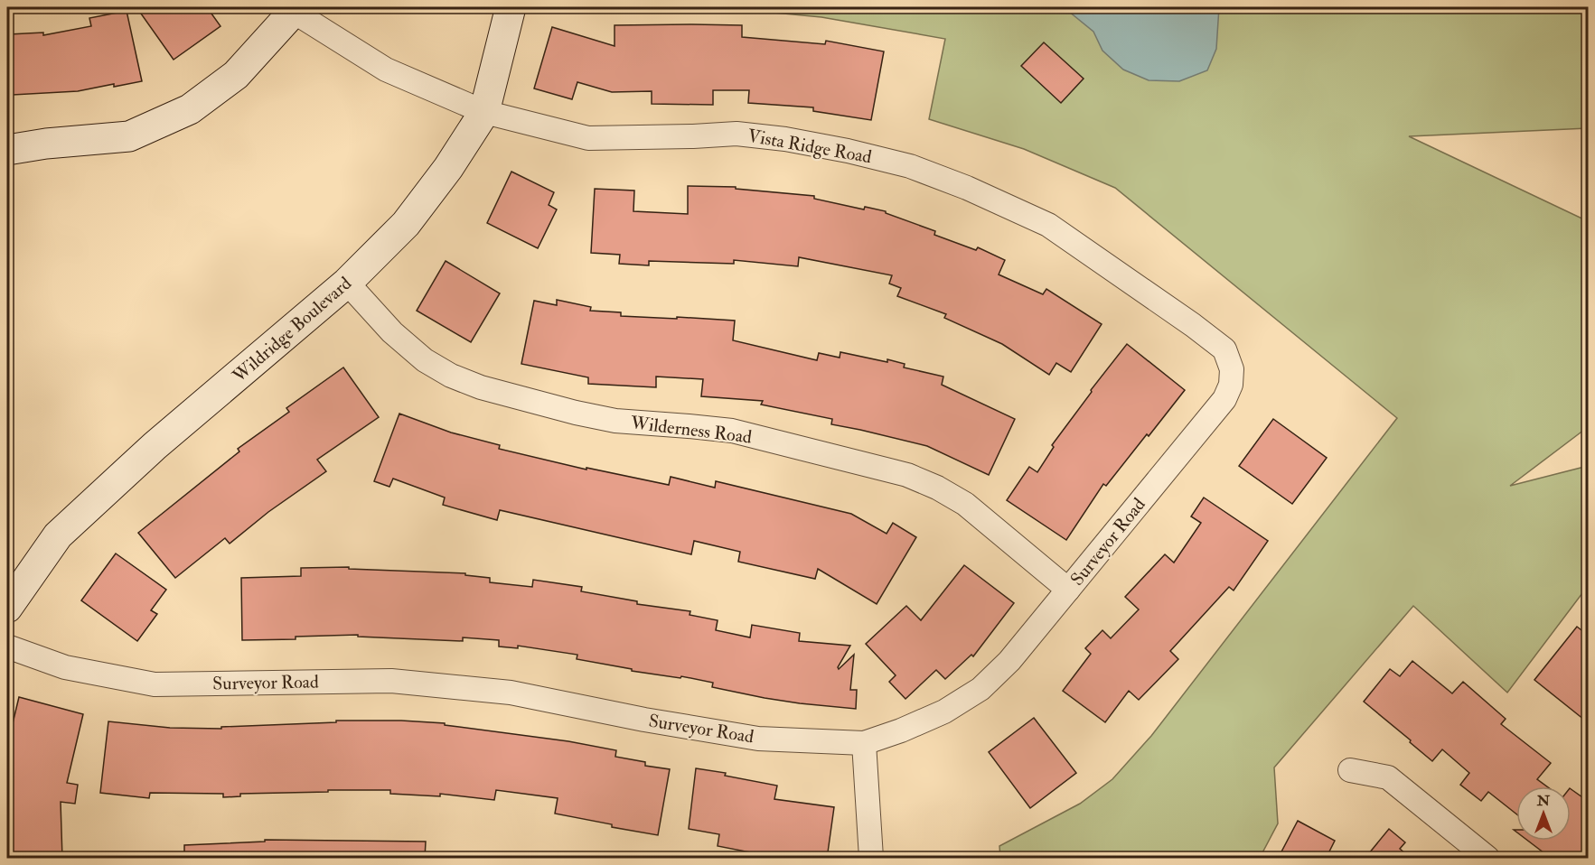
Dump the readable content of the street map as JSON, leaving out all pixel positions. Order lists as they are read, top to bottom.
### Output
{
  "streets": {
    "street": [
      "Vista Ridge Road",
      "Wildridge Boulevard",
      "Wilderness Road",
      "Surveyor Road"
    ]
  },
  "crossings": [
    ["Vista Ridge Road", "Wildridge Boulevard"],
    ["Vista Ridge Road", "Surveyor Road"],
    ["Wildridge Boulevard", "Wilderness Road"],
    ["Wilderness Road", "Surveyor Road"]
  ],
  "north": "top"
}
